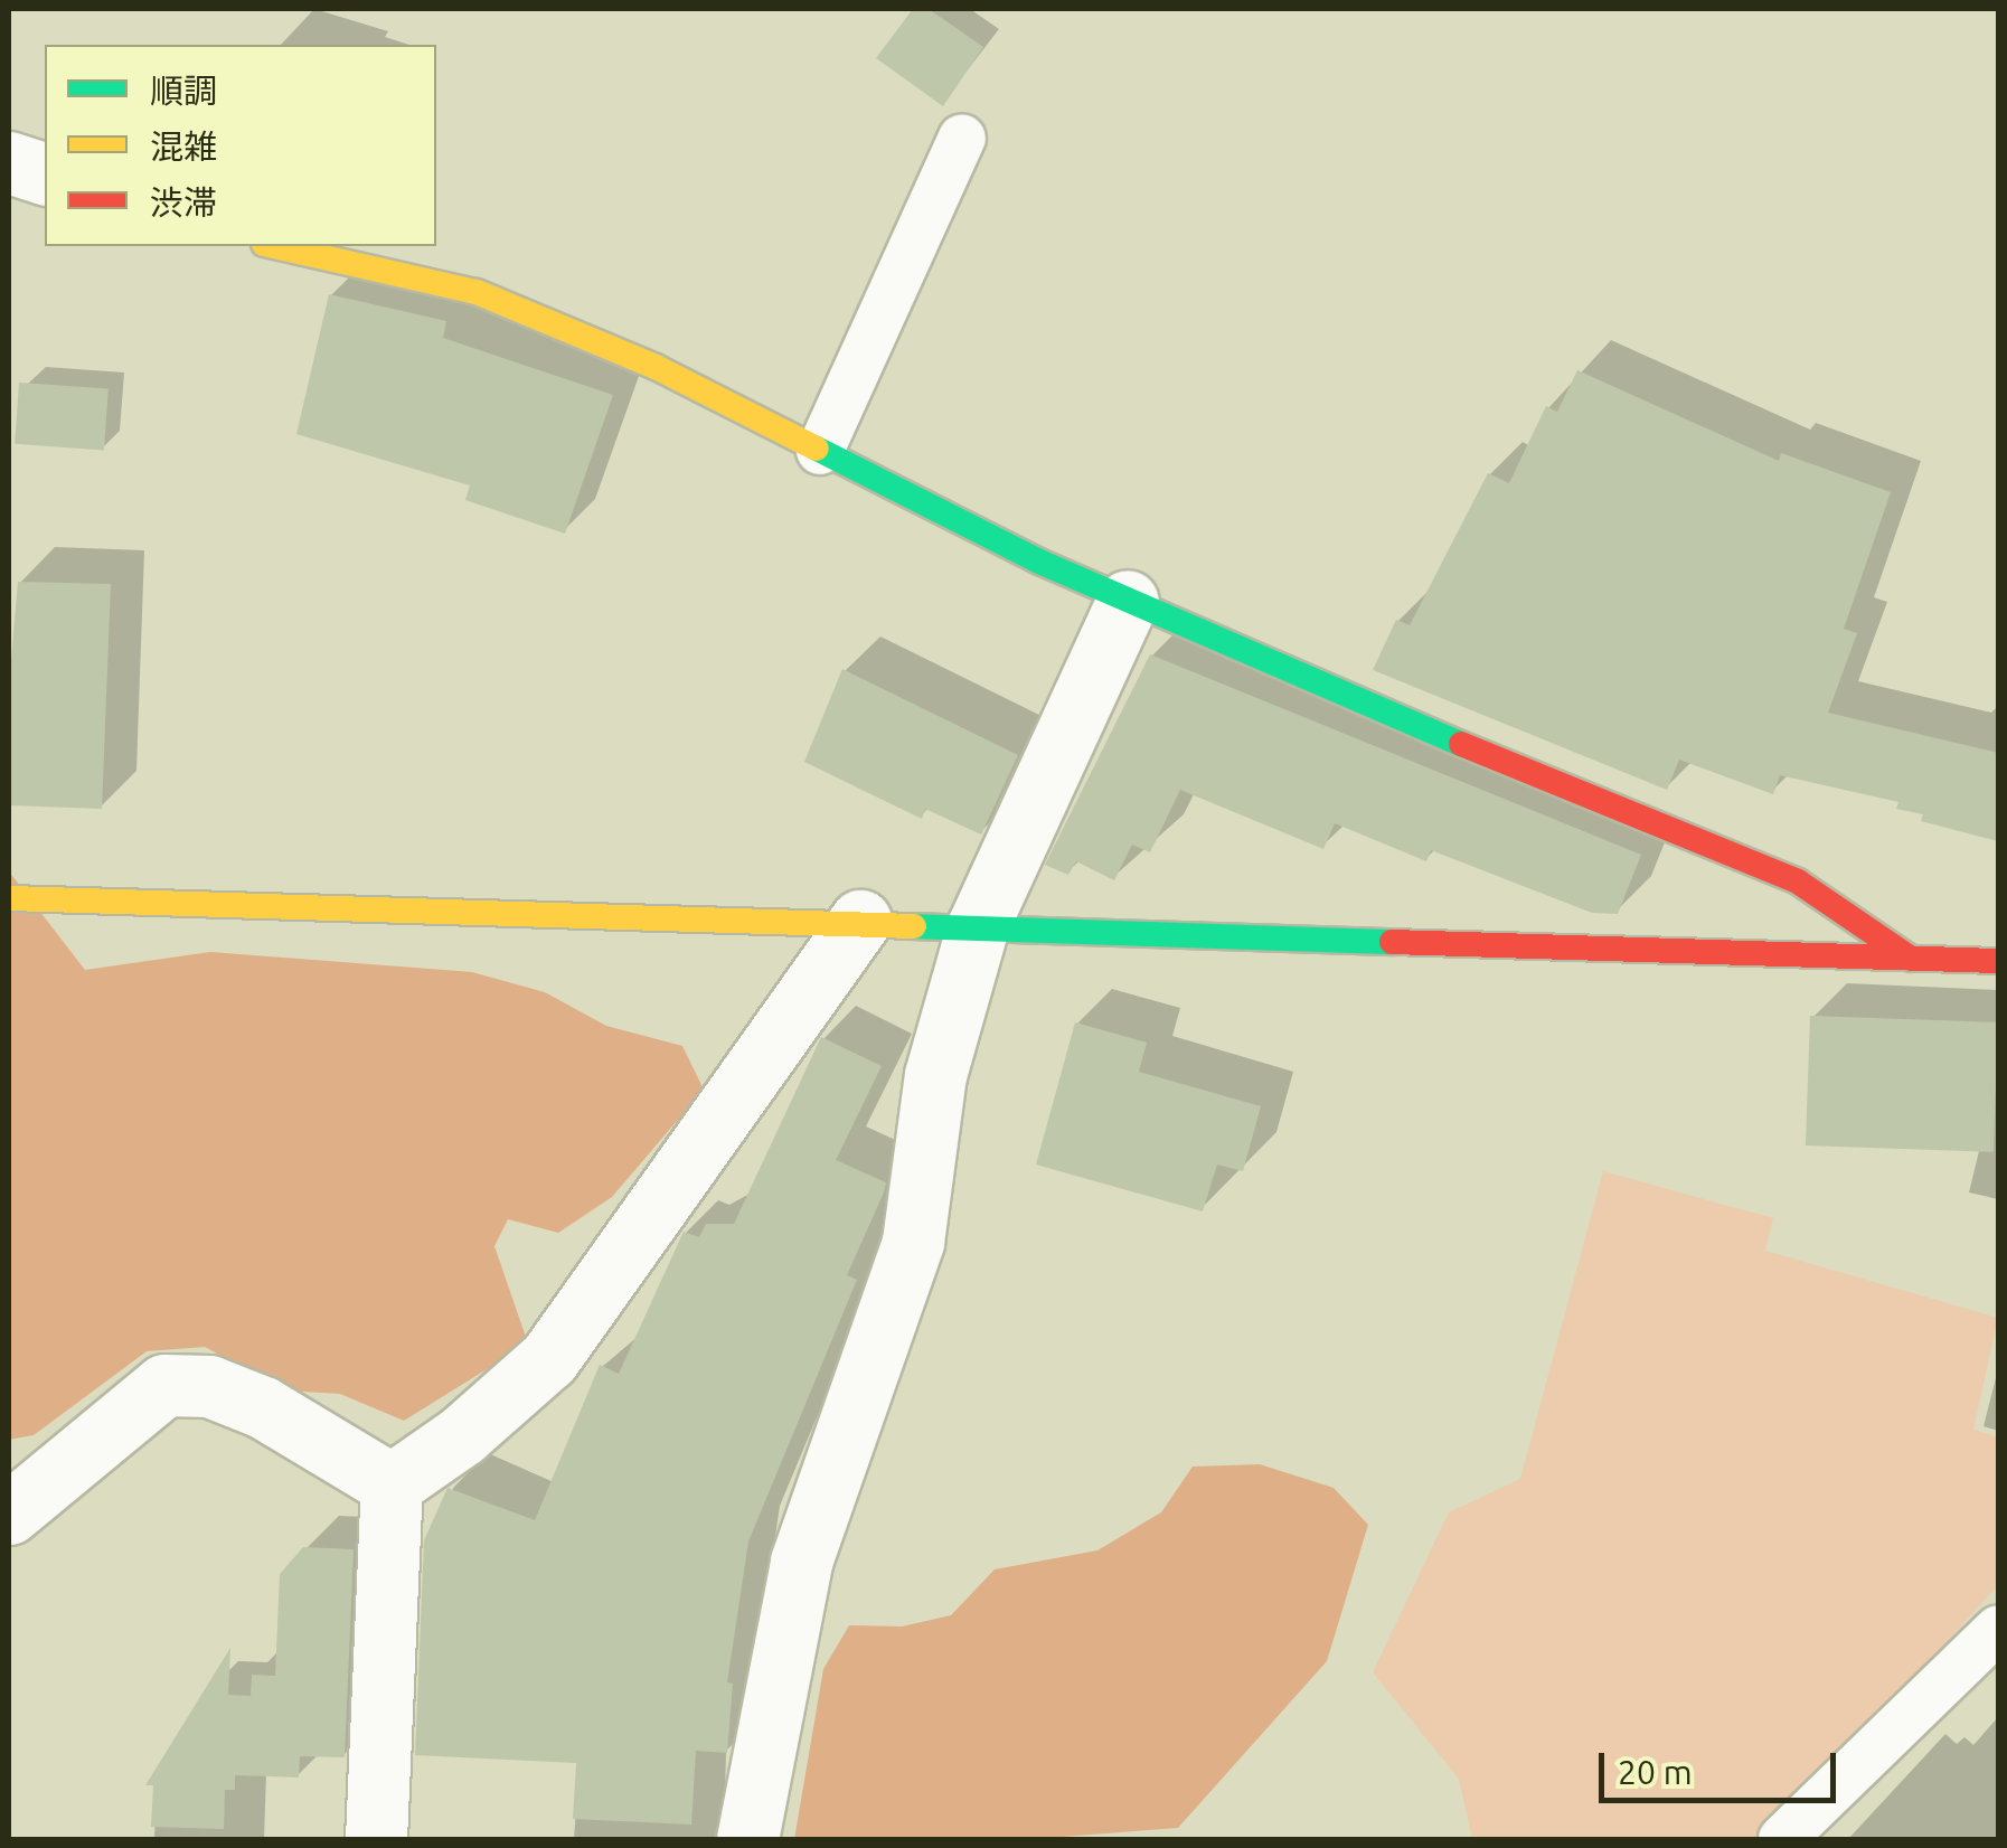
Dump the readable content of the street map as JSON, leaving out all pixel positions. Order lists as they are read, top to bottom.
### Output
{
  "legend": ["順調", "混雑", "渋滞"],
  "scale_bar": "20 m"
}
